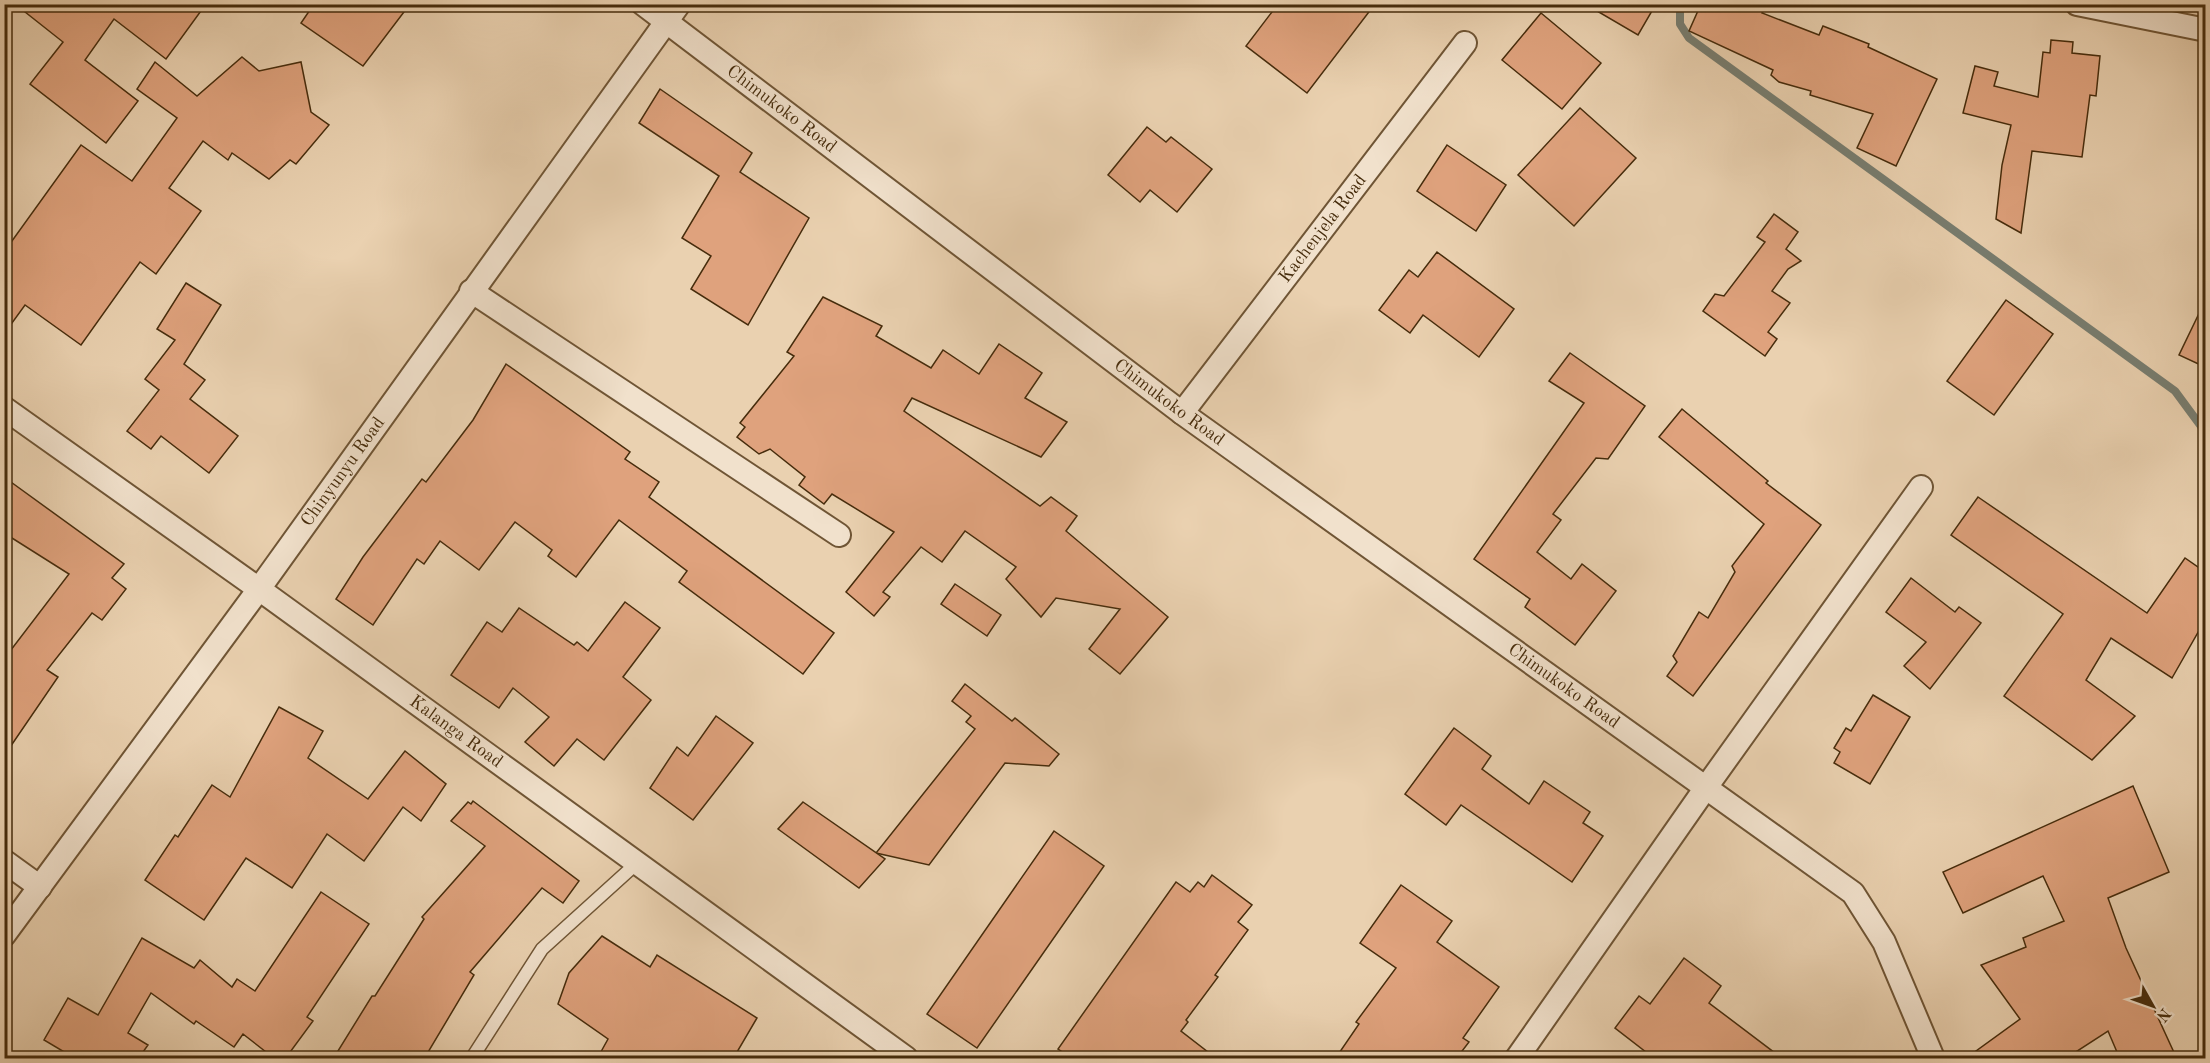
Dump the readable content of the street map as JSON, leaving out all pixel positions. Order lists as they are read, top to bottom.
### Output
{
  "streets": {
    "street": [
      "Chimukoko Road",
      "Kachenjela Road",
      "Chinyunyu Road",
      "Kalanga Road"
    ]
  },
  "crossings": [
    ["Chimukoko Road", "Kachenjela Road"],
    ["Chimukoko Road", "Chinyunyu Road"],
    ["Chinyunyu Road", "Kalanga Road"]
  ],
  "north": "bottom right"
}
